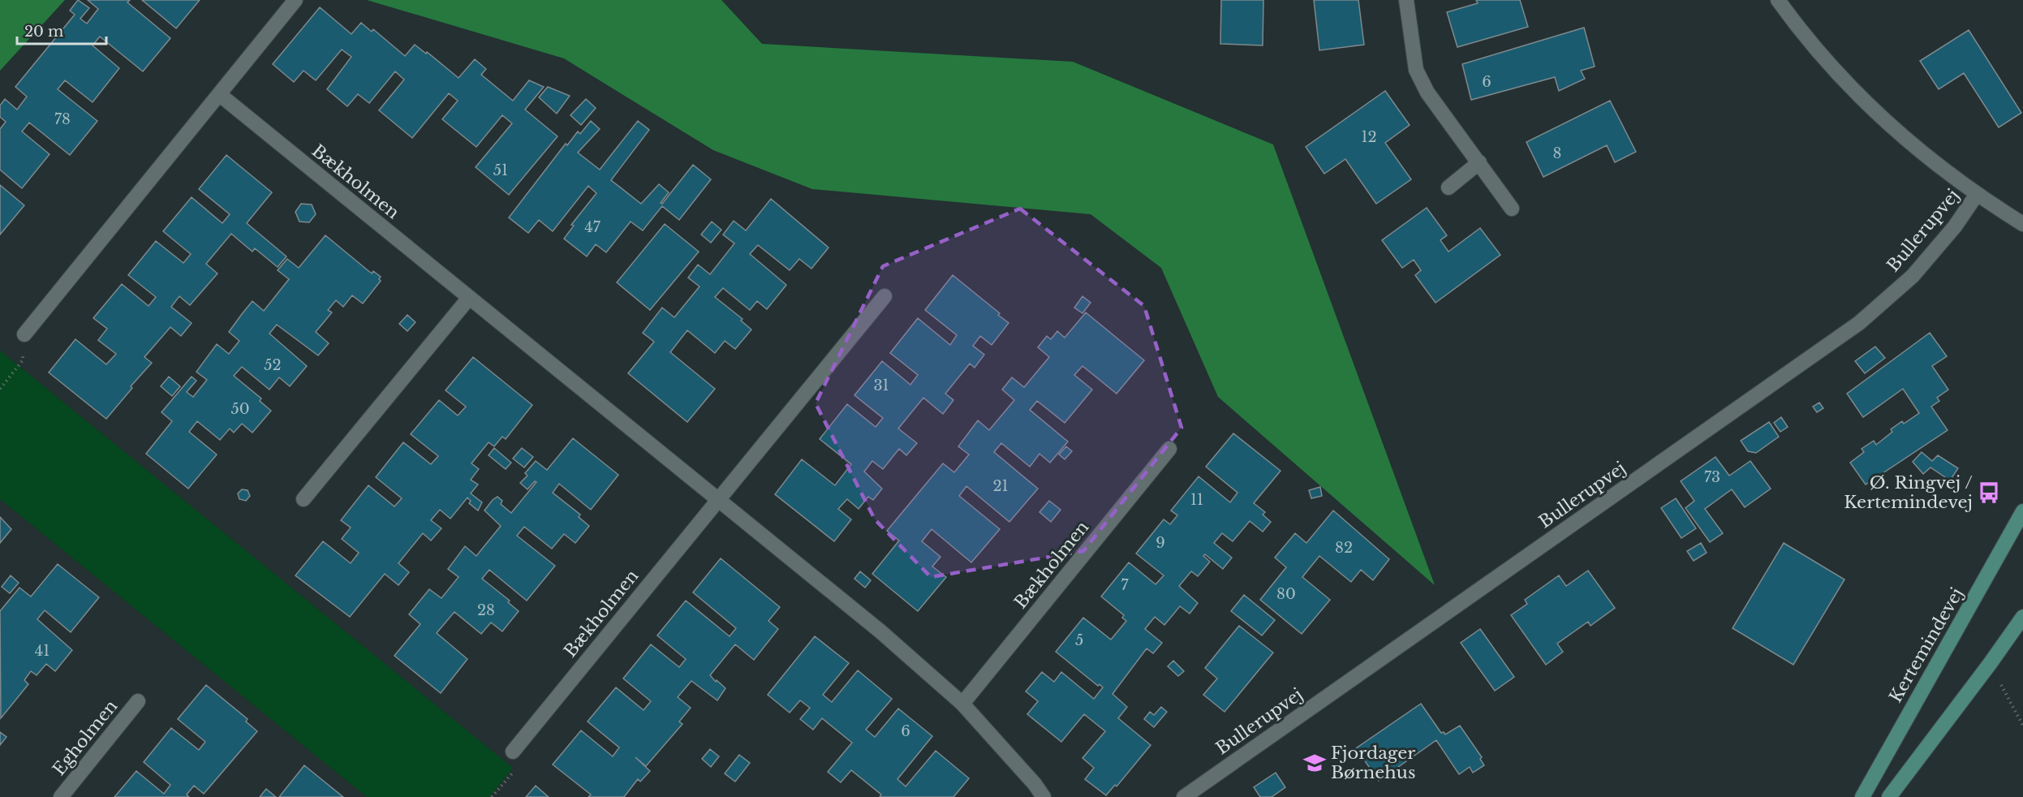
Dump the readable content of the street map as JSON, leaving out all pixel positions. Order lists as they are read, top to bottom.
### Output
{
  "streets": {
    "main road": ["Kertemindevej"],
    "street": ["Bækholmen", "Bullerupvej", "Egholmen"]
  },
  "places": {
    "bus stop": ["Ø. Ringvej / Kertemindevej"],
    "school or university": ["Fjordager Børnehus"]
  },
  "house_numbers": [
    "6",
    "78",
    "12",
    "8",
    "51",
    "47",
    "52",
    "31",
    "50",
    "73",
    "21",
    "11",
    "9",
    "82",
    "7",
    "80",
    "28",
    "5",
    "41",
    "6"
  ],
  "scale_bar": "20 m"
}
